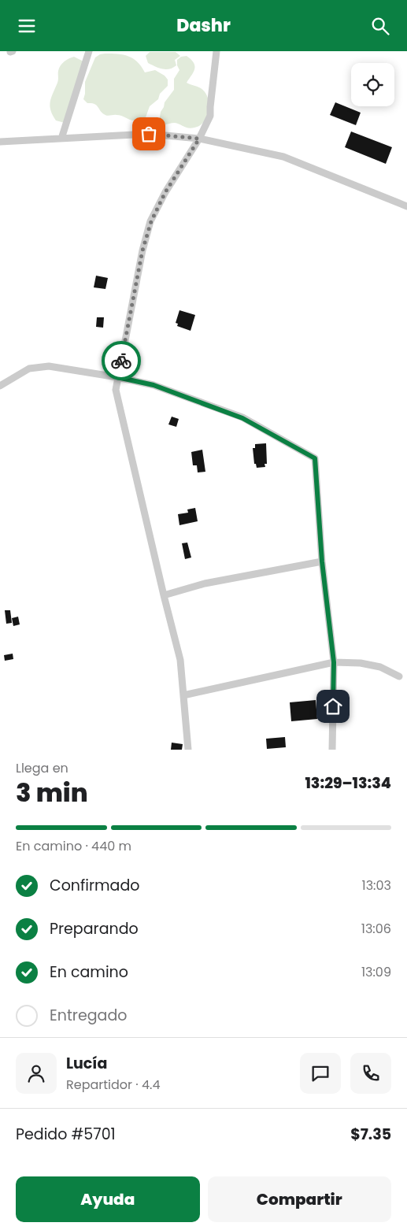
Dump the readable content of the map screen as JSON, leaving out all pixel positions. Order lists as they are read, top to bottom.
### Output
{
  "page": {
    "header": "Dashr",
    "heading": ["3 min", "Llega en", "13:29–13:34"],
    "panel": [
      "Lucía",
      "Repartidor · 4.4",
      "Pedido #5701",
      "$7.35"
    ],
    "bar": "En camino · 440 m",
    "list": [
      ["Confirmado", "13:03"],
      ["Preparando", "13:06"],
      ["En camino", "13:09"],
      "Entregado"
    ],
    "buttons": ["Ayuda", "Compartir"]
  }
}
